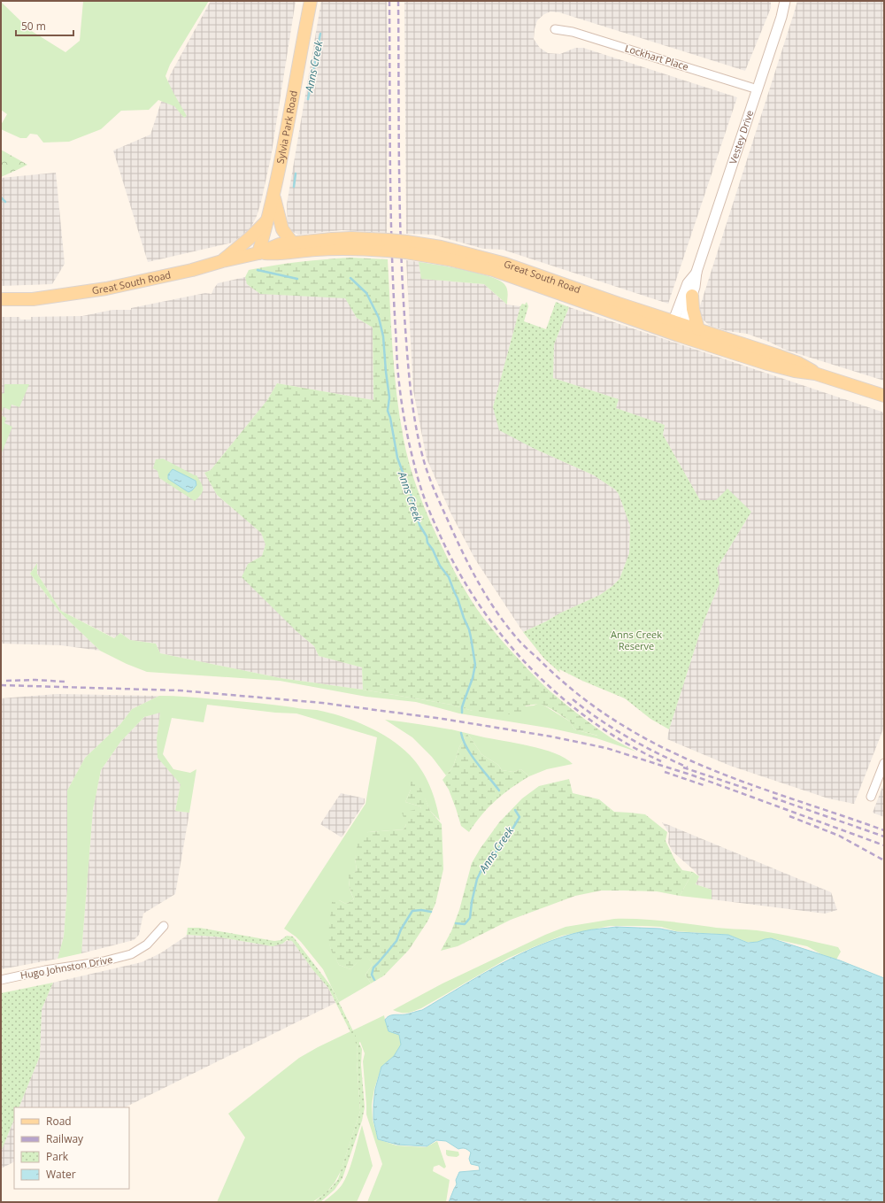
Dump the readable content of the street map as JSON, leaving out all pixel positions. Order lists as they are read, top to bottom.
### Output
{
  "streets": {
    "main road": ["Sylvia Park Road", "Great South Road"],
    "street": ["Lockhart Place", "Vestey Drive", "Hugo Johnston Drive"]
  },
  "crossings": [
    ["Lockhart Place", "Vestey Drive"],
    ["Sylvia Park Road", "Great South Road"],
    ["Vestey Drive", "Great South Road"]
  ],
  "water": ["Anns Creek"],
  "parks": ["Anns Creek Reserve"],
  "legend": [
    "Road",
    "Railway",
    "Park",
    "Water"
  ],
  "scale_bar": "50 m"
}
